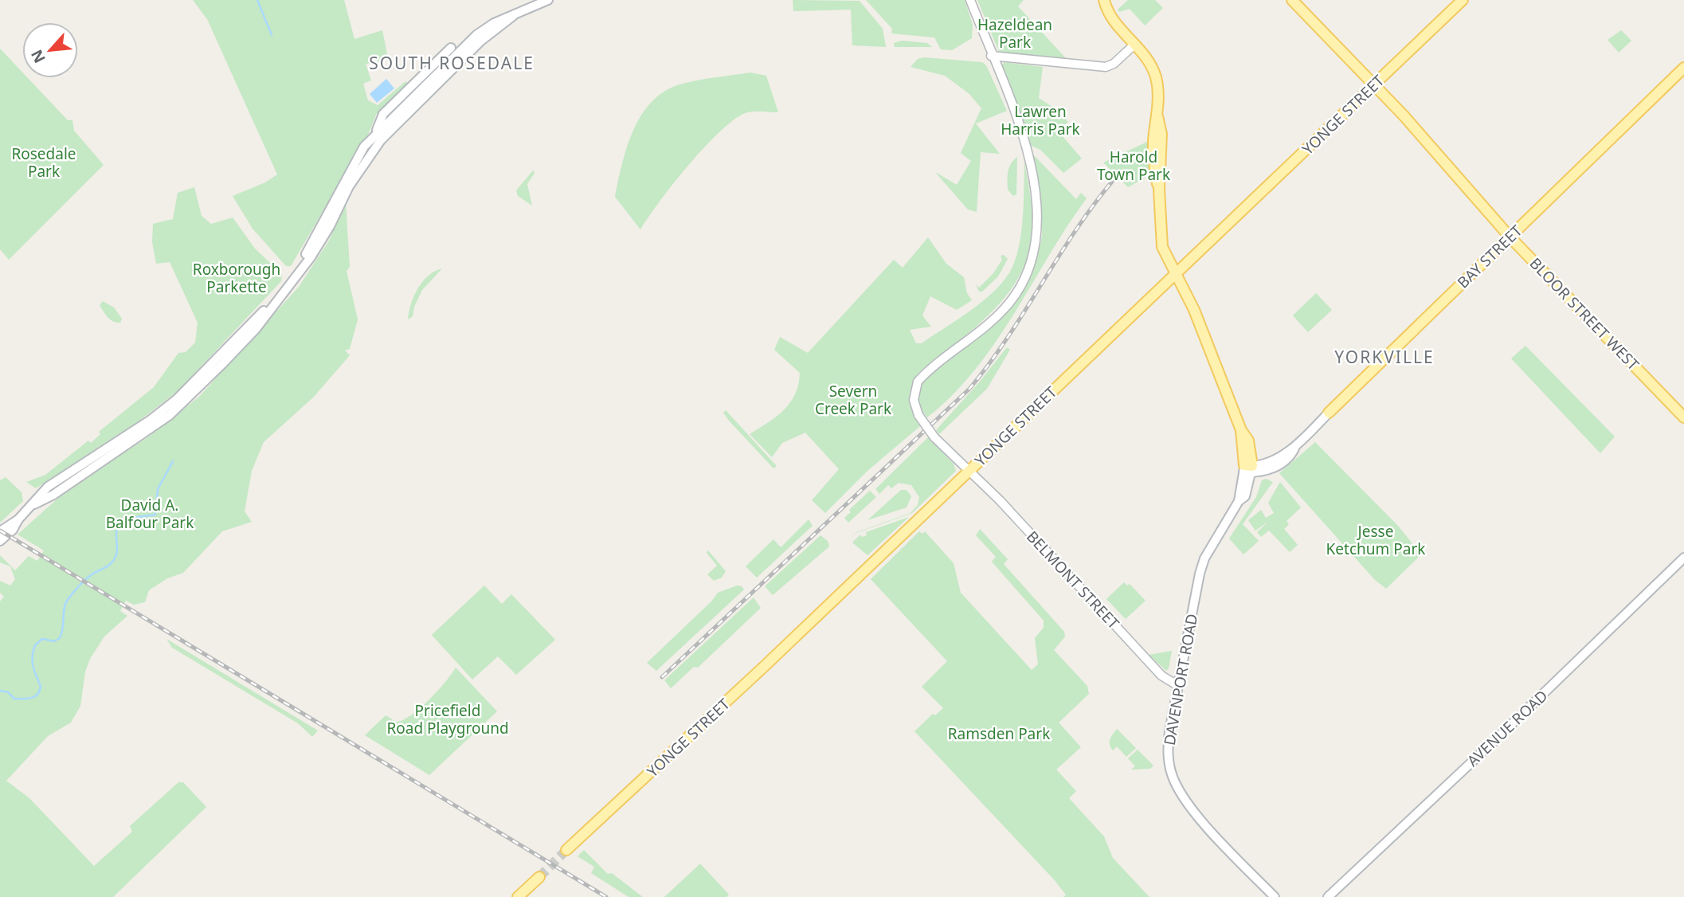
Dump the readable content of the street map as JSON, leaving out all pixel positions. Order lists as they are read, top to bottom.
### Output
{
  "streets": {
    "main road": [
      "YONGE STREET",
      "BAY STREET",
      "BLOOR STREET WEST",
      "DAVENPORT ROAD",
      "AVENUE ROAD"
    ],
    "street": ["BELMONT STREET"]
  },
  "crossings": [
    ["YONGE STREET", "BLOOR STREET WEST"],
    ["YONGE STREET", "BELMONT STREET"],
    ["YONGE STREET", "DAVENPORT ROAD"],
    ["BAY STREET", "BLOOR STREET WEST"],
    ["BAY STREET", "DAVENPORT ROAD"],
    ["BELMONT STREET", "DAVENPORT ROAD"]
  ],
  "districts": ["SOUTH ROSEDALE", "YORKVILLE"],
  "parks": [
    "Hazeldean Park",
    "Lawren Harris Park",
    "Rosedale Park",
    "Harold Town Park",
    "Roxborough Parkette",
    "Severn Creek Park",
    "David A. Balfour Park",
    "Jesse Ketchum Park",
    "Pricefield Road Playground",
    "Ramsden Park"
  ],
  "north": "bottom left"
}
